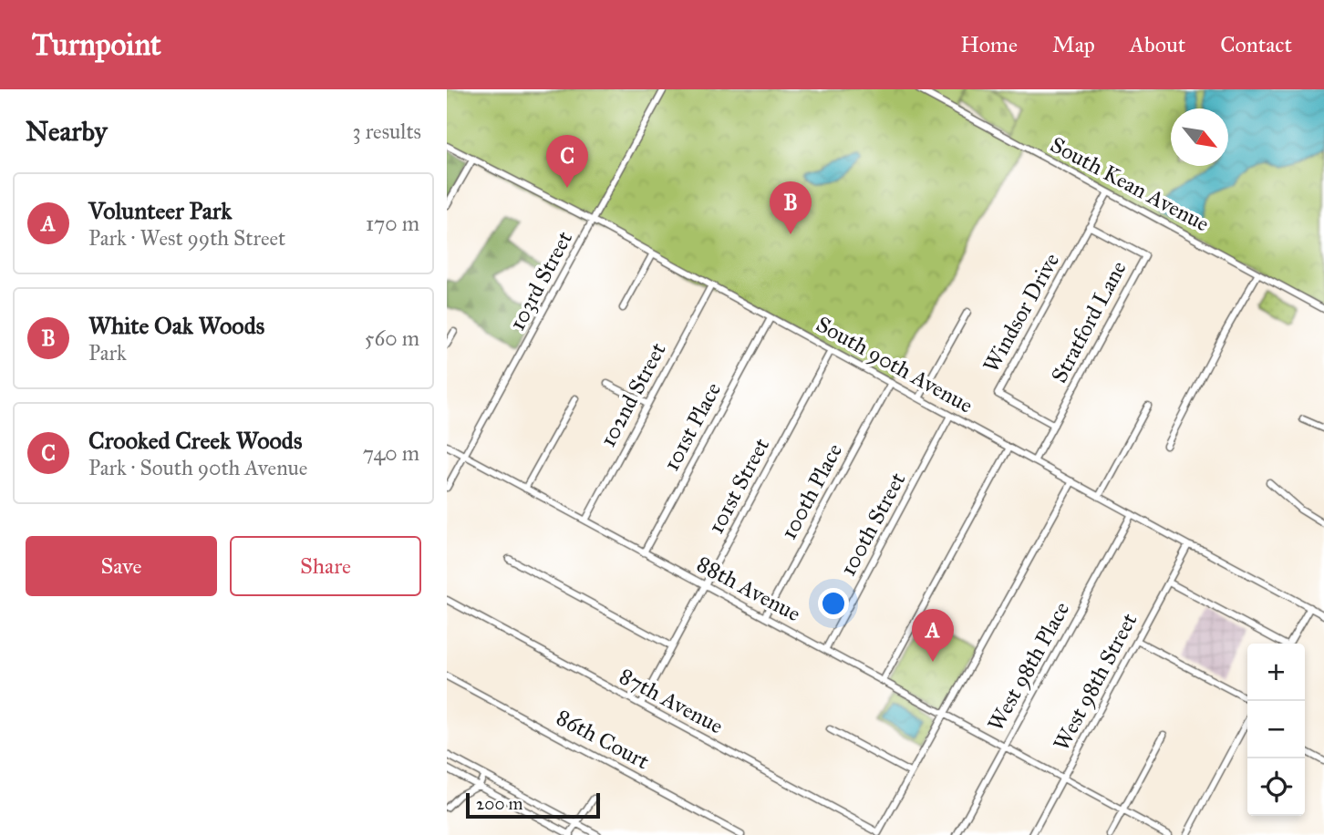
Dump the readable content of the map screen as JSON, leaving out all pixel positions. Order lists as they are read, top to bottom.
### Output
{
  "streets": {
    "street": [
      "South Kean Avenue",
      "103rd Street",
      "Windsor Drive",
      "Stratford Lane",
      "South 90th Avenue",
      "102nd Street",
      "101st Place",
      "101st Street",
      "100th Place",
      "100th Street",
      "88th Avenue",
      "West 98th Place",
      "West 98th Street",
      "87th Avenue",
      "86th Court"
    ]
  },
  "crossings": [
    ["South Kean Avenue", "Windsor Drive"],
    ["103rd Street", "South 90th Avenue"],
    ["103rd Street", "88th Avenue"],
    ["Windsor Drive", "Stratford Lane"],
    ["Stratford Lane", "South 90th Avenue"],
    ["South 90th Avenue", "102nd Street"],
    ["South 90th Avenue", "101st Place"],
    ["South 90th Avenue", "101st Street"],
    ["South 90th Avenue", "100th Place"],
    ["South 90th Avenue", "100th Street"],
    ["South 90th Avenue", "West 98th Place"],
    ["South 90th Avenue", "West 98th Street"],
    ["102nd Street", "88th Avenue"],
    ["101st Place", "88th Avenue"],
    ["101st Street", "88th Avenue"],
    ["101st Street", "87th Avenue"],
    ["100th Place", "88th Avenue"],
    ["100th Street", "88th Avenue"],
    ["88th Avenue", "West 98th Place"],
    ["88th Avenue", "West 98th Street"]
  ],
  "scale_bar": "200 m",
  "north": "bottom right",
  "page": {
    "header": "Turnpoint",
    "nav": [
      "Home",
      "Map",
      "About",
      "Contact"
    ],
    "heading": ["Nearby", "3 results"],
    "pins": ["C", "B", "A"],
    "list": [
      {
        "mark": "A",
        "name": "Volunteer Park",
        "note": "Park · West 99th Street",
        "value": "170 m"
      },
      {
        "mark": "B",
        "name": "White Oak Woods",
        "note": "Park",
        "value": "560 m"
      },
      {
        "mark": "C",
        "name": "Crooked Creek Woods",
        "note": "Park · South 90th Avenue",
        "value": "740 m"
      }
    ],
    "buttons": ["Save", "Share"],
    "map_buttons": ["+", "−"],
    "scale": "200 m"
  }
}
